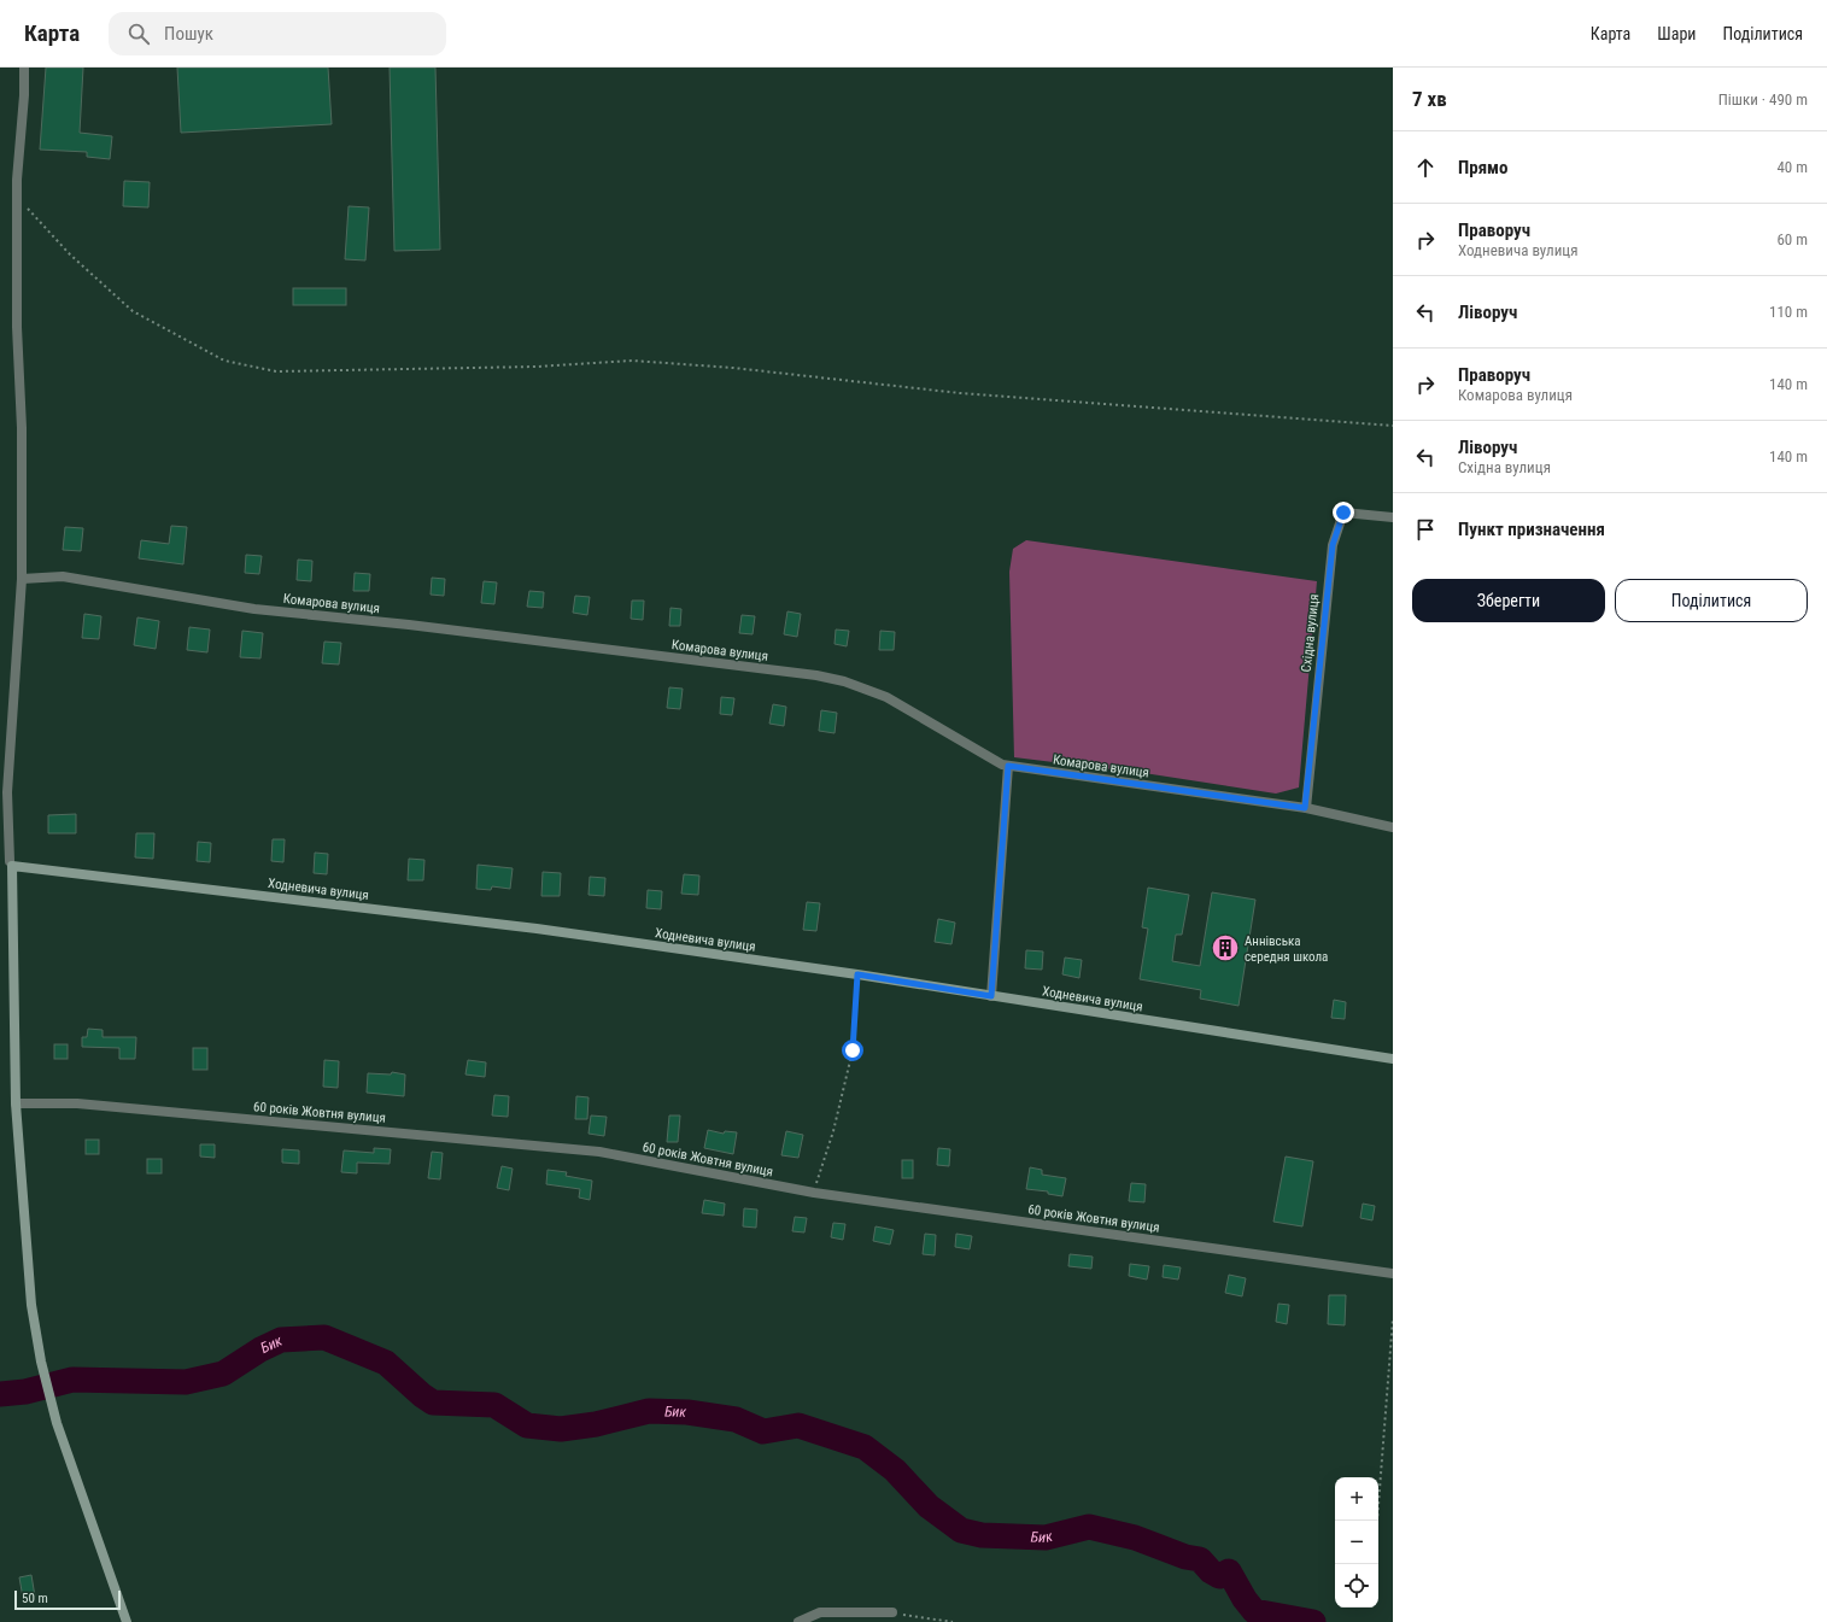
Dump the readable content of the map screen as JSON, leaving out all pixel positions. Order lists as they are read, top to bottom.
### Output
{
  "streets": {
    "main road": ["Ходневича вулиця"],
    "street": ["Комарова вулиця", "Східна вулиця", "60 років Жовтня вулиця"]
  },
  "crossings": [
    ["Комарова вулиця", "Східна вулиця"]
  ],
  "water": ["Бик"],
  "places": {
    "building": ["Аннівська середня школа"]
  },
  "scale_bar": "50 m",
  "page": {
    "header": "Карта",
    "search": "Пошук",
    "nav": ["Карта", "Шари", "Поділитися"],
    "heading": ["7 хв", "Пішки · 490 m"],
    "list": [
      ["Прямо", "40 m"],
      ["Праворуч", "Ходневича вулиця", "60 m"],
      ["Ліворуч", "110 m"],
      ["Праворуч", "Комарова вулиця", "140 m"],
      ["Ліворуч", "Східна вулиця", "140 m"],
      "Пункт призначення"
    ],
    "buttons": ["Зберегти", "Поділитися"],
    "map_buttons": ["+", "−"],
    "scale": "50 m"
  }
}
